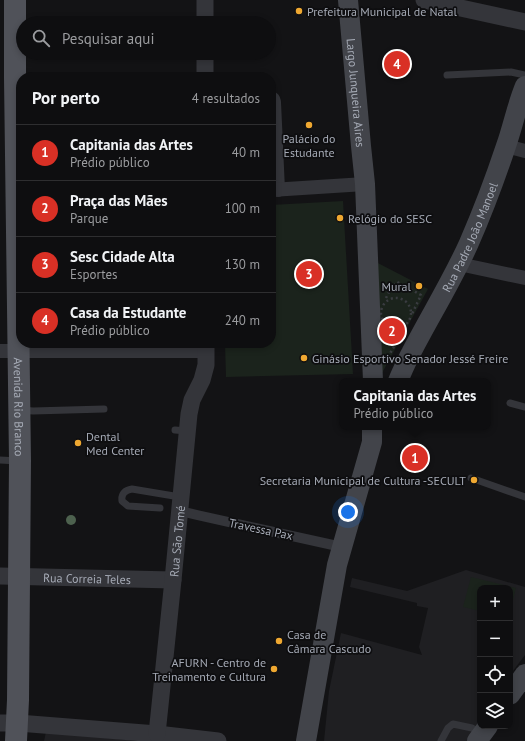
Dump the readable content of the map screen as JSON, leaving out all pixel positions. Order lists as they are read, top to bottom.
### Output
{
  "streets": {
    "main road": ["Largo Junqueira Aires", "Rua Padre João Manoel", "Avenida Rio Branco"],
    "street": ["Travessa Pax", "Rua São Tomé", "Rua Correia Teles"]
  },
  "crossings": [
    ["Avenida Rio Branco", "Rua Correia Teles"],
    ["Travessa Pax", "Rua São Tomé"],
    ["Rua São Tomé", "Rua Correia Teles"]
  ],
  "places": [
    "Prefeitura Municipal de Natal",
    "Palácio do Estudante",
    "Relógio do SESC",
    "Mural",
    "Ginásio Esportivo Senador Jessé Freire",
    "Dental Med Center",
    "Secretaria Municipal de Cultura -SECULT",
    "Casa de Câmara Cascudo",
    "AFURN - Centro de Treinamento e Cultura"
  ],
  "page": {
    "search": "Pesquisar aqui",
    "pins": [
      "4",
      "3",
      "2",
      "1"
    ],
    "heading": ["Por perto", "4 resultados"],
    "list": [
      {
        "mark": "1",
        "name": "Capitania das Artes",
        "note": "Prédio público",
        "value": "40 m"
      },
      {
        "mark": "2",
        "name": "Praça das Mães",
        "note": "Parque",
        "value": "100 m"
      },
      {
        "mark": "3",
        "name": "Sesc Cidade Alta",
        "note": "Esportes",
        "value": "130 m"
      },
      {
        "mark": "4",
        "name": "Casa da Estudante",
        "note": "Prédio público",
        "value": "240 m"
      }
    ],
    "popup": ["Capitania das Artes", "Prédio público"],
    "map_buttons": ["+", "−"]
  }
}
